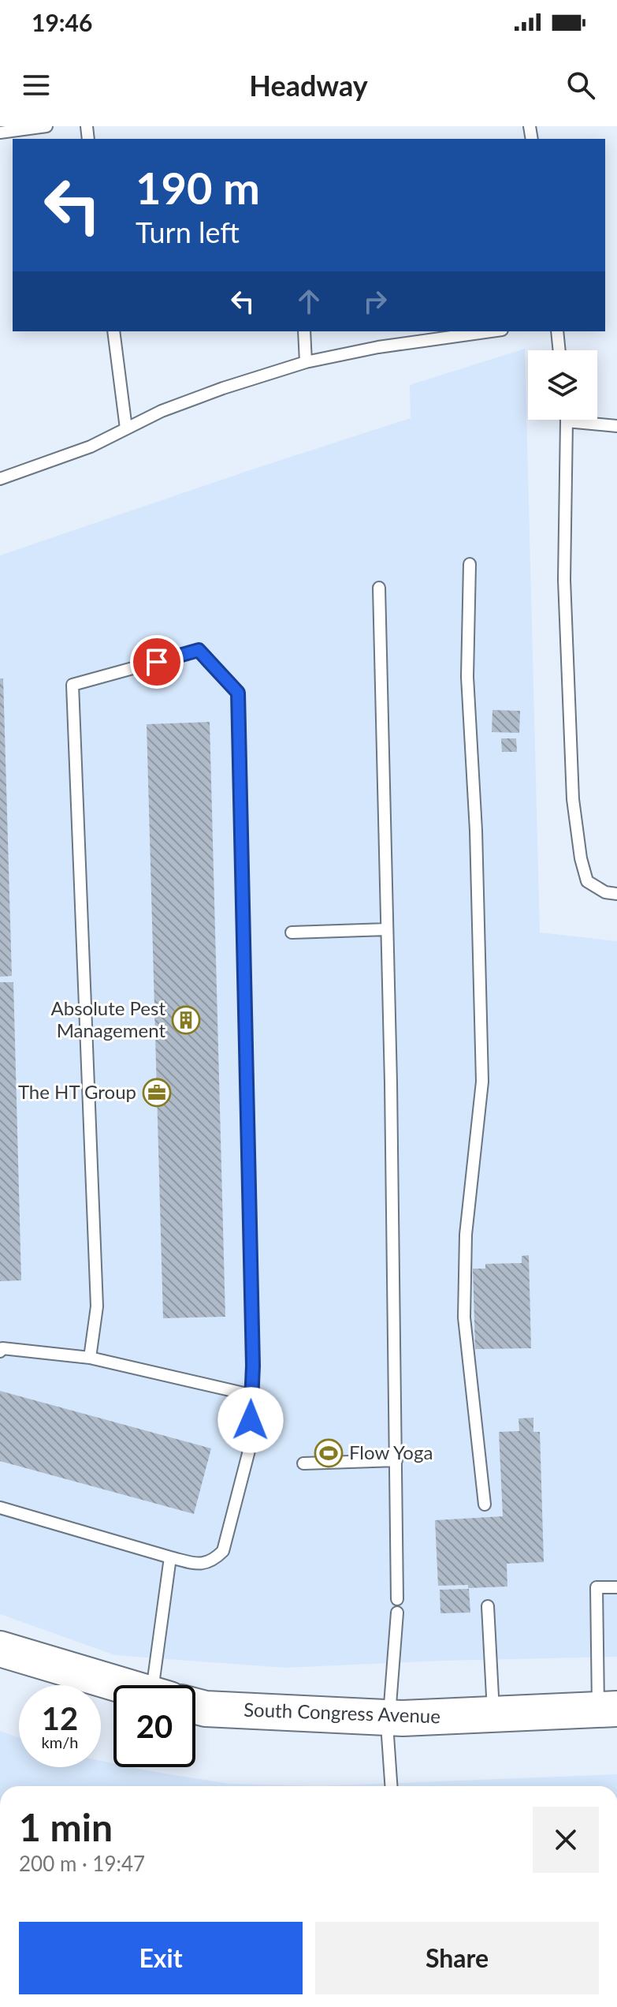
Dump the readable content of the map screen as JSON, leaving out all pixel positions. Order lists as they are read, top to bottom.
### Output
{
  "streets": {
    "main road": ["South Congress Avenue"]
  },
  "places": {
    "building": ["Absolute Pest Management"],
    "office": ["The HT Group"],
    "sports": ["Flow Yoga"]
  },
  "page": {
    "status": "19:46",
    "header": "Headway",
    "turn": ["190 m", "Turn left"],
    "speed": "12 km/h",
    "limit": "20",
    "heading": ["1 min", "200 m · 19:47"],
    "buttons": ["Exit", "Share"]
  }
}
